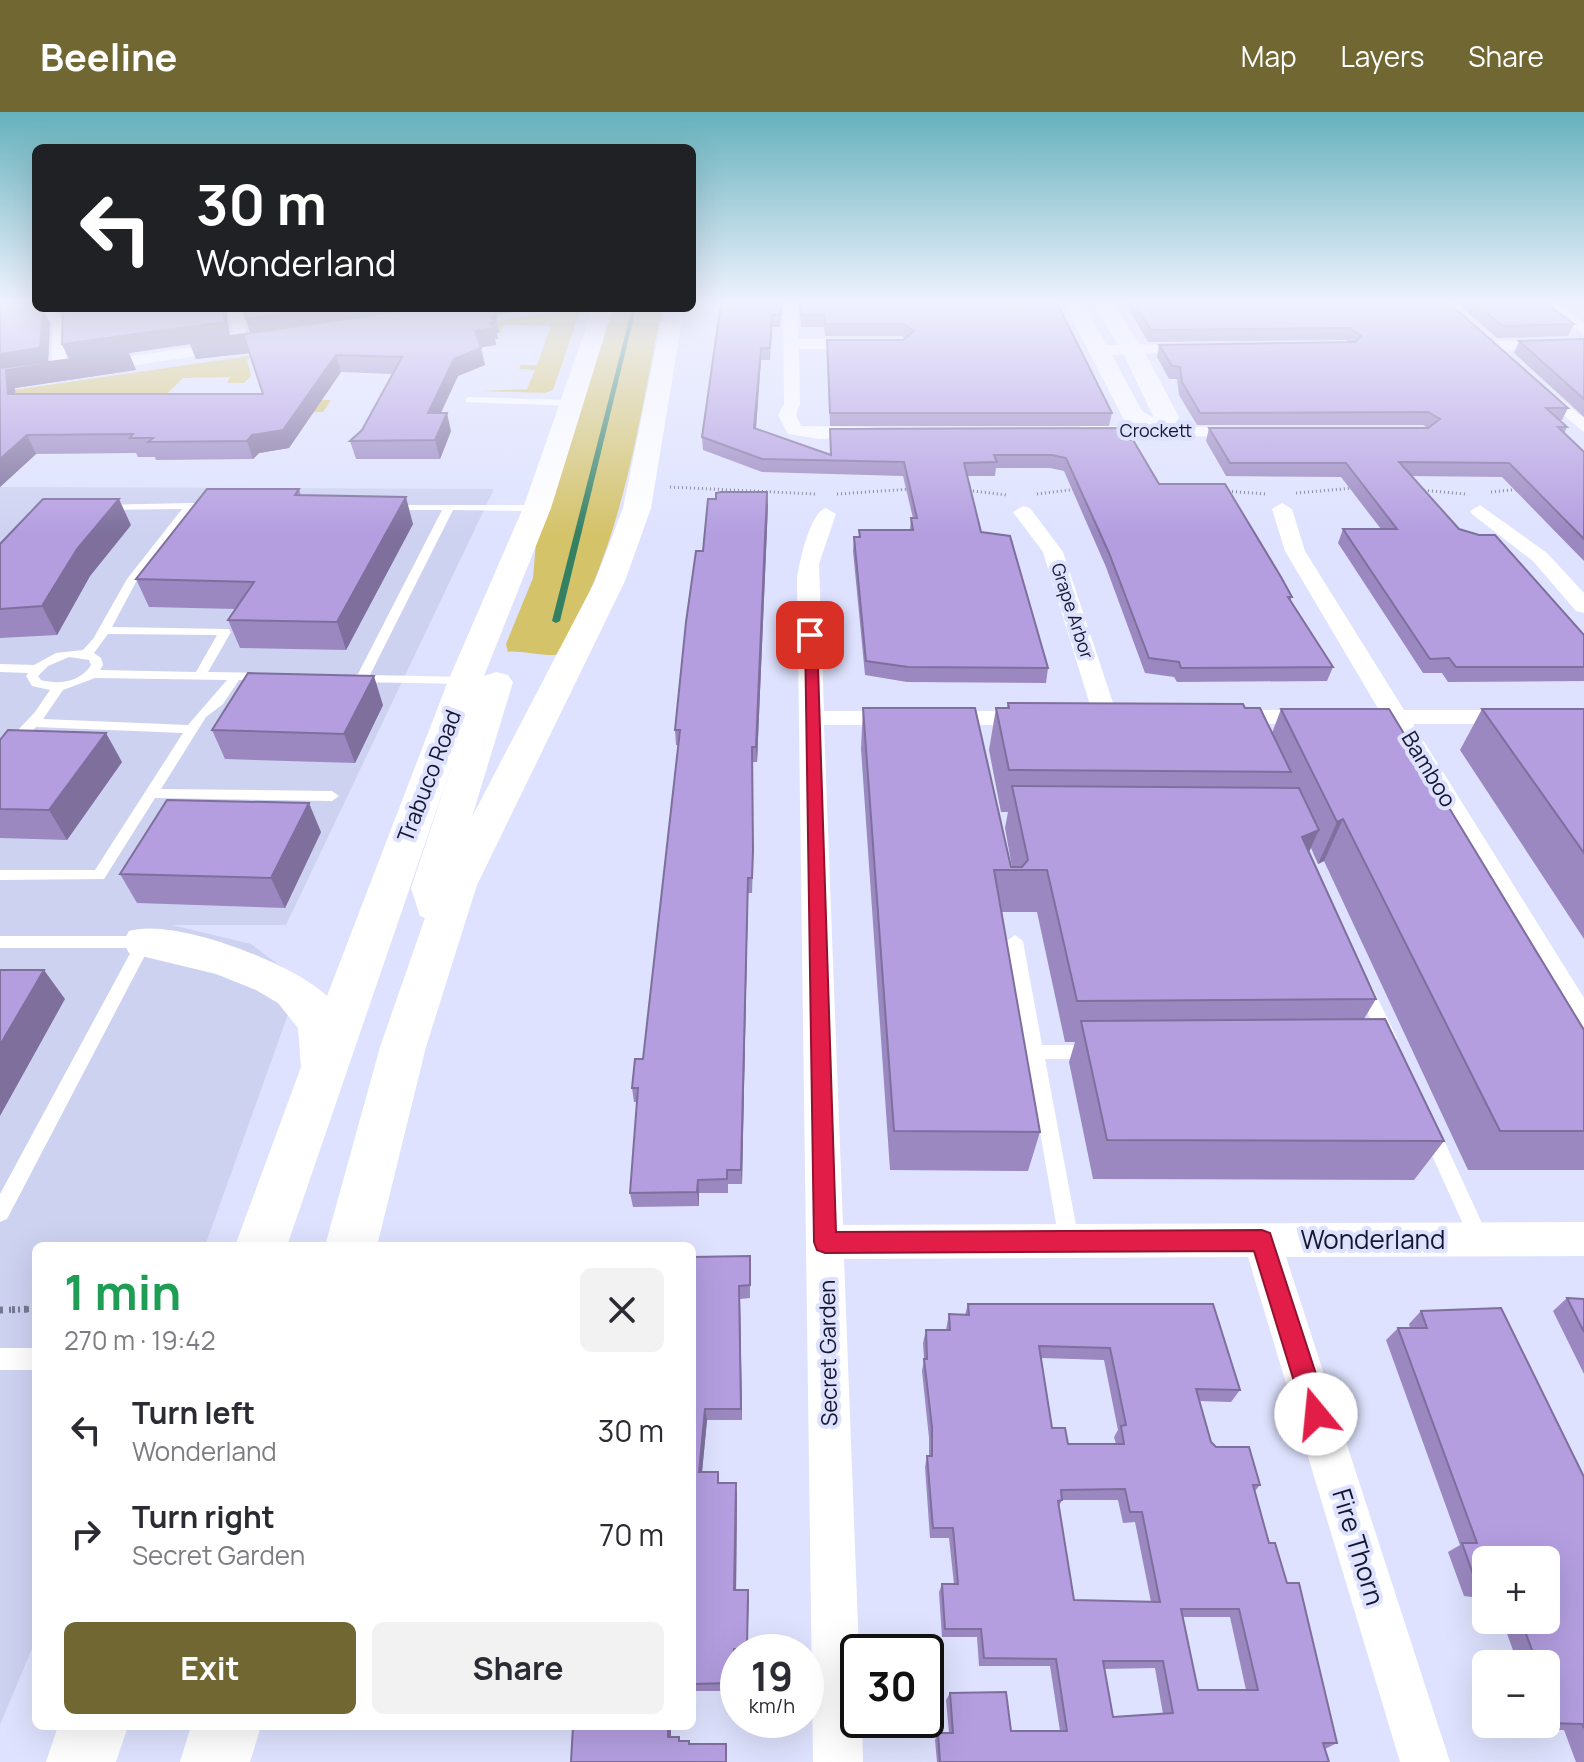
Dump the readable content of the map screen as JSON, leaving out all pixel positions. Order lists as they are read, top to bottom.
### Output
{
  "streets": {
    "main road": ["Trabuco Road"],
    "street": [
      "Crockett",
      "Grape Arbor",
      "Bamboo",
      "Wonderland",
      "Secret Garden",
      "Fire Thorn"
    ]
  },
  "crossings": [
    ["Wonderland", "Secret Garden"],
    ["Wonderland", "Fire Thorn"]
  ],
  "page": {
    "header": "Beeline",
    "nav": ["Map", "Layers", "Share"],
    "turn": ["30 m", "Wonderland"],
    "heading": ["1 min", "270 m · 19:42"],
    "list": [
      {
        "name": "Turn left",
        "note": "Wonderland",
        "value": "30 m"
      },
      {
        "name": "Turn right",
        "note": "Secret Garden",
        "value": "70 m"
      }
    ],
    "map_buttons": ["+", "−"],
    "buttons": ["Exit", "Share"],
    "speed": "19 km/h",
    "limit": "30"
  }
}
